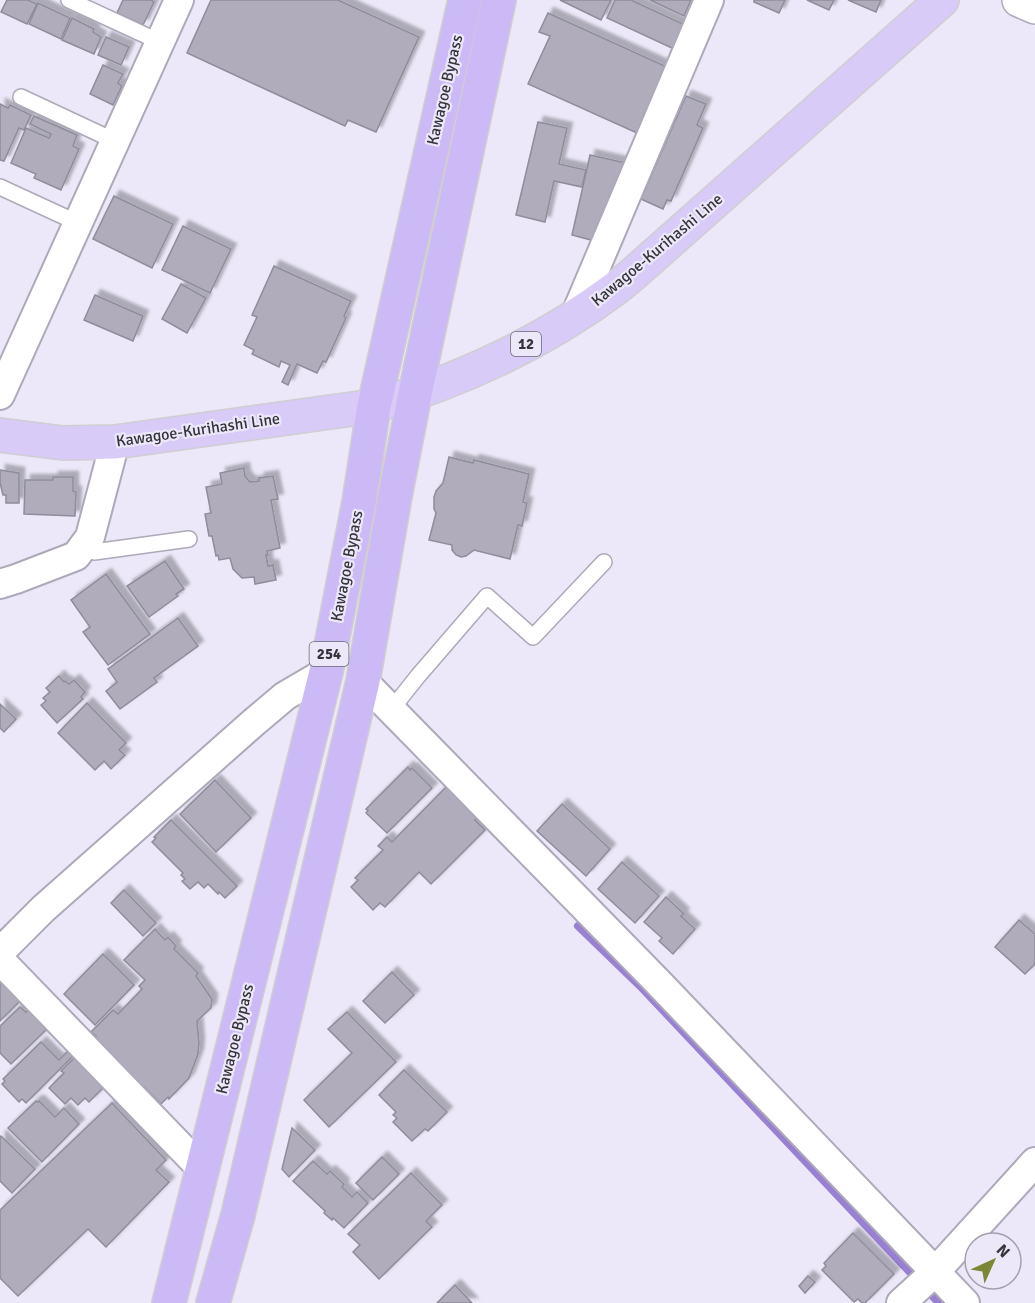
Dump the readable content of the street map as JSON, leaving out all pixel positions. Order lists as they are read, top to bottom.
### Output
{
  "streets": {
    "highway": ["Kawagoe Bypass", "254"],
    "main road": ["Kawagoe-Kurihashi Line", "12"]
  },
  "crossings": [
    ["Kawagoe Bypass", "Kawagoe-Kurihashi Line"]
  ],
  "north": "top right"
}
